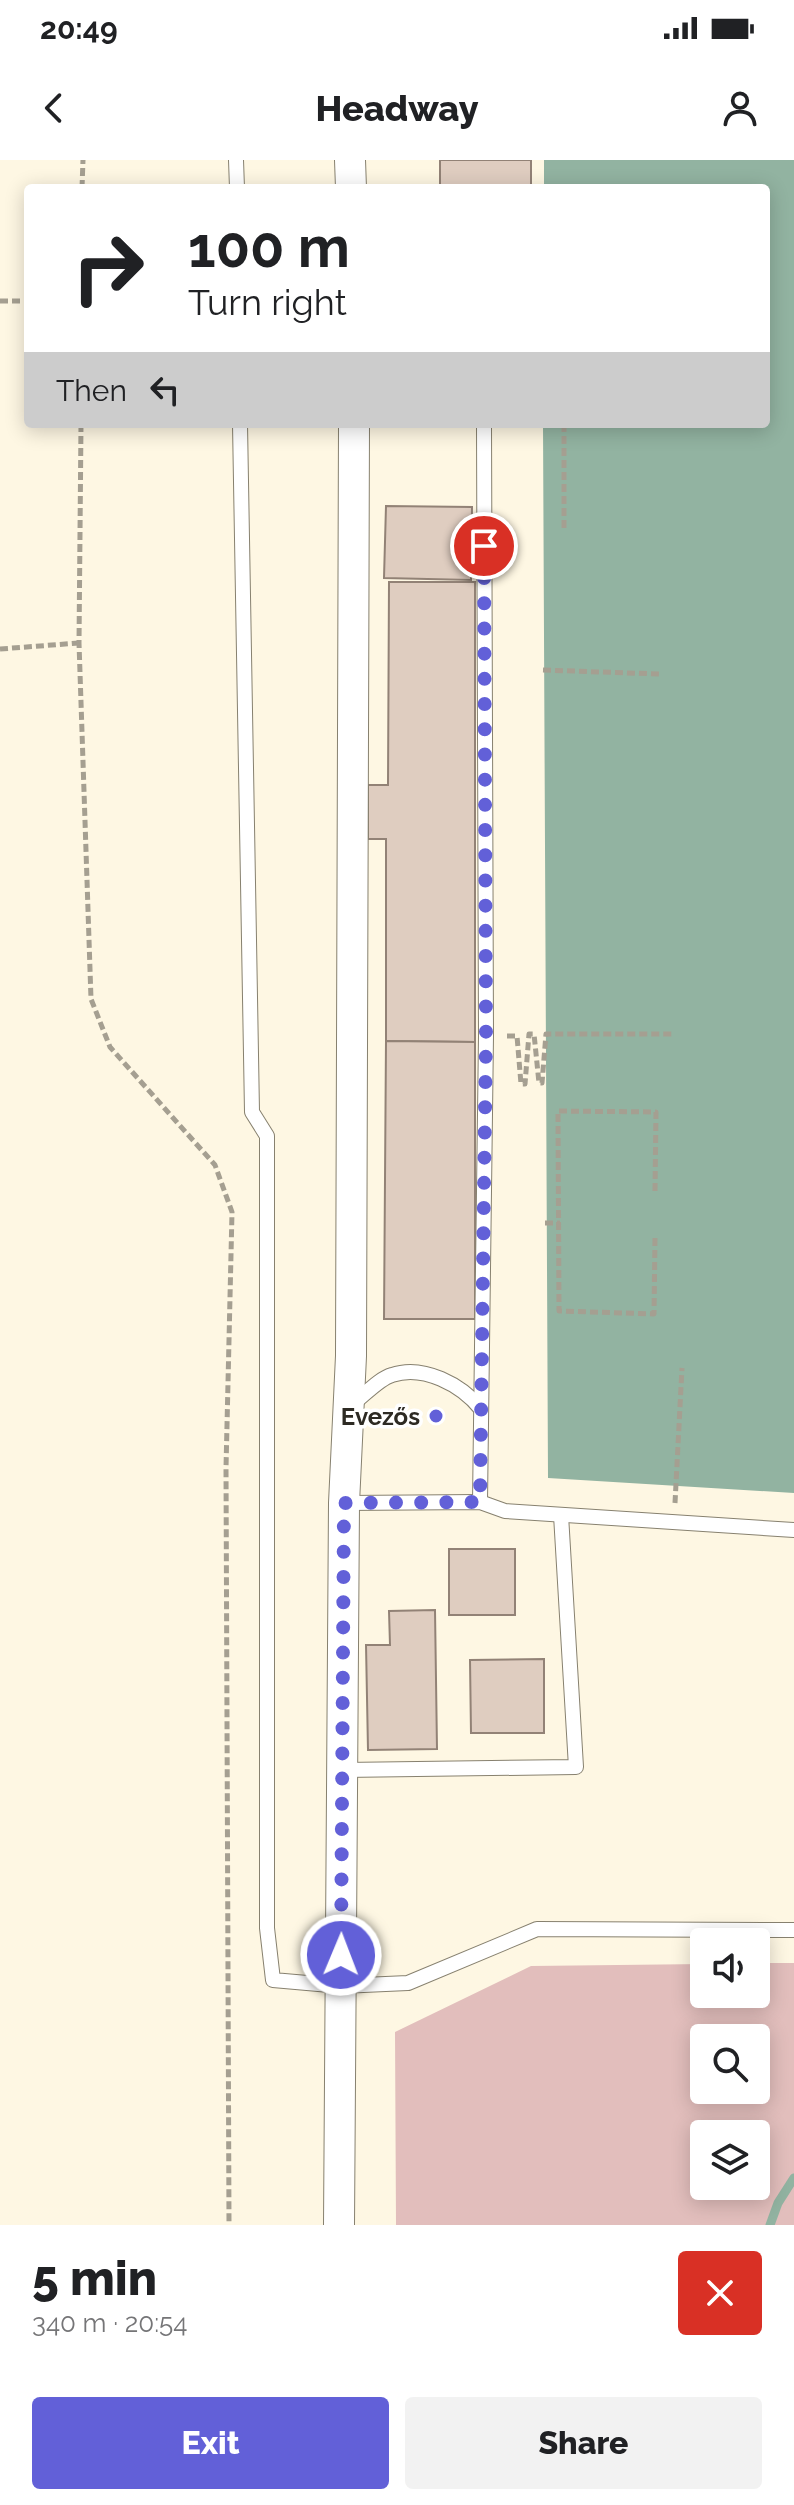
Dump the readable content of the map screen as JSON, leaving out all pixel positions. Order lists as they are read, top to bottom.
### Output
{
  "places": ["Evezős"],
  "page": {
    "status": "20:49",
    "header": "Headway",
    "turn": ["100 m", "Turn right"],
    "then": "Then",
    "heading": ["5 min", "340 m · 20:54"],
    "buttons": ["Exit", "Share"]
  }
}
